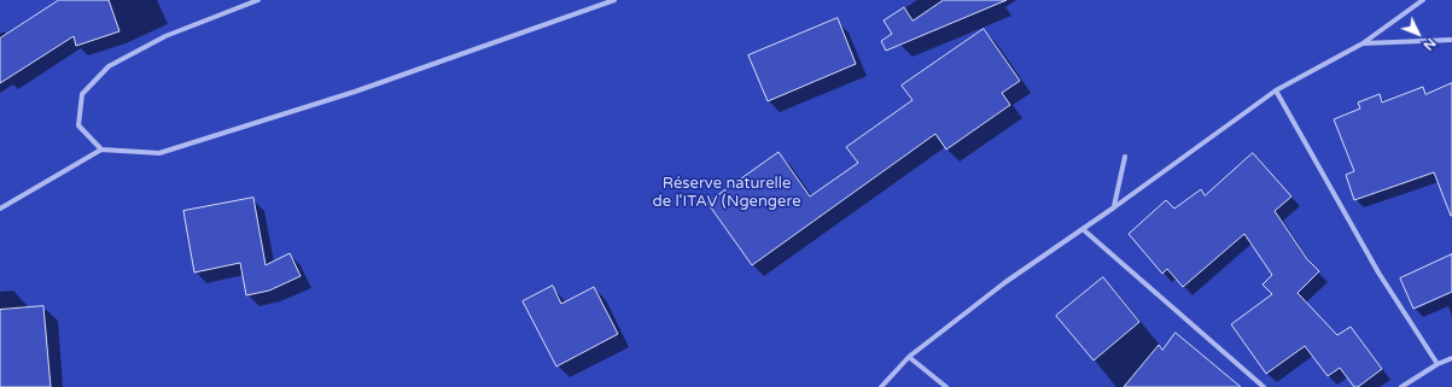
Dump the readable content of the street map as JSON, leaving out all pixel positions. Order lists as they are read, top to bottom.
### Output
{
  "parks": ["Réserve naturelle de l'ITAV (Ngengere"],
  "north": "bottom right"
}
